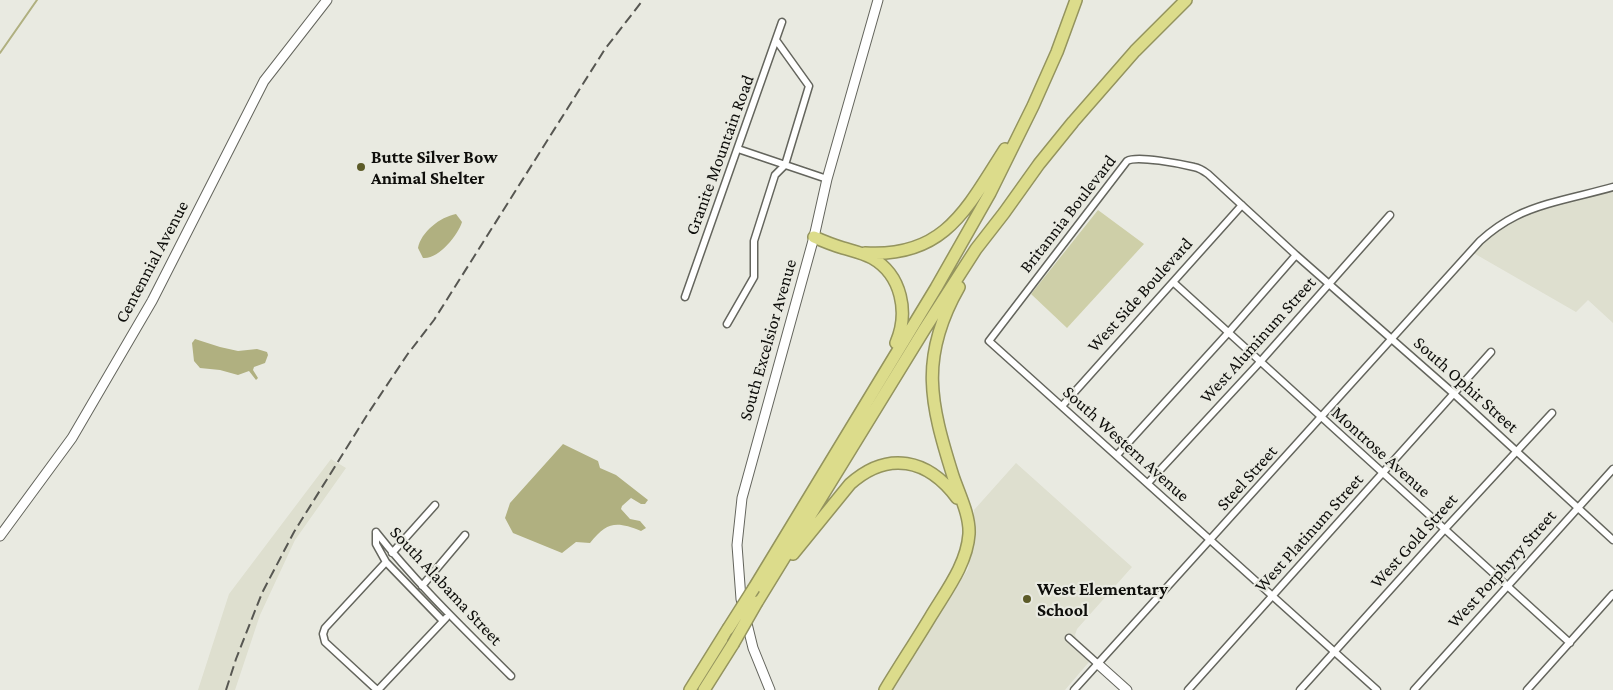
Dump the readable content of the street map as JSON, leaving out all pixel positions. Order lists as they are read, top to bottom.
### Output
{
  "streets": {
    "street": [
      "Granite Mountain Road",
      "Britannia Boulevard",
      "Centennial Avenue",
      "West Side Boulevard",
      "South Excelsior Avenue",
      "West Aluminum Street",
      "South Ophir Street",
      "South Western Avenue",
      "Montrose Avenue",
      "Steel Street",
      "West Platinum Street",
      "West Gold Street",
      "West Porphyry Street",
      "South Alabama Street"
    ]
  },
  "crossings": [
    ["Britannia Boulevard", "West Side Boulevard"],
    ["Britannia Boulevard", "South Ophir Street"],
    ["Britannia Boulevard", "South Western Avenue"],
    ["West Side Boulevard", "South Ophir Street"],
    ["West Side Boulevard", "South Western Avenue"],
    ["West Side Boulevard", "Montrose Avenue"],
    ["West Aluminum Street", "South Ophir Street"],
    ["West Aluminum Street", "South Western Avenue"],
    ["West Aluminum Street", "Montrose Avenue"],
    ["South Ophir Street", "Steel Street"],
    ["South Ophir Street", "West Platinum Street"],
    ["South Ophir Street", "West Gold Street"],
    ["South Ophir Street", "West Porphyry Street"],
    ["South Western Avenue", "Steel Street"],
    ["South Western Avenue", "West Platinum Street"],
    ["South Western Avenue", "West Gold Street"],
    ["Montrose Avenue", "Steel Street"],
    ["Montrose Avenue", "West Platinum Street"],
    ["Montrose Avenue", "West Gold Street"],
    ["Montrose Avenue", "West Porphyry Street"]
  ],
  "places": ["Butte Silver Bow Animal Shelter", "West Elementary School"]
}
